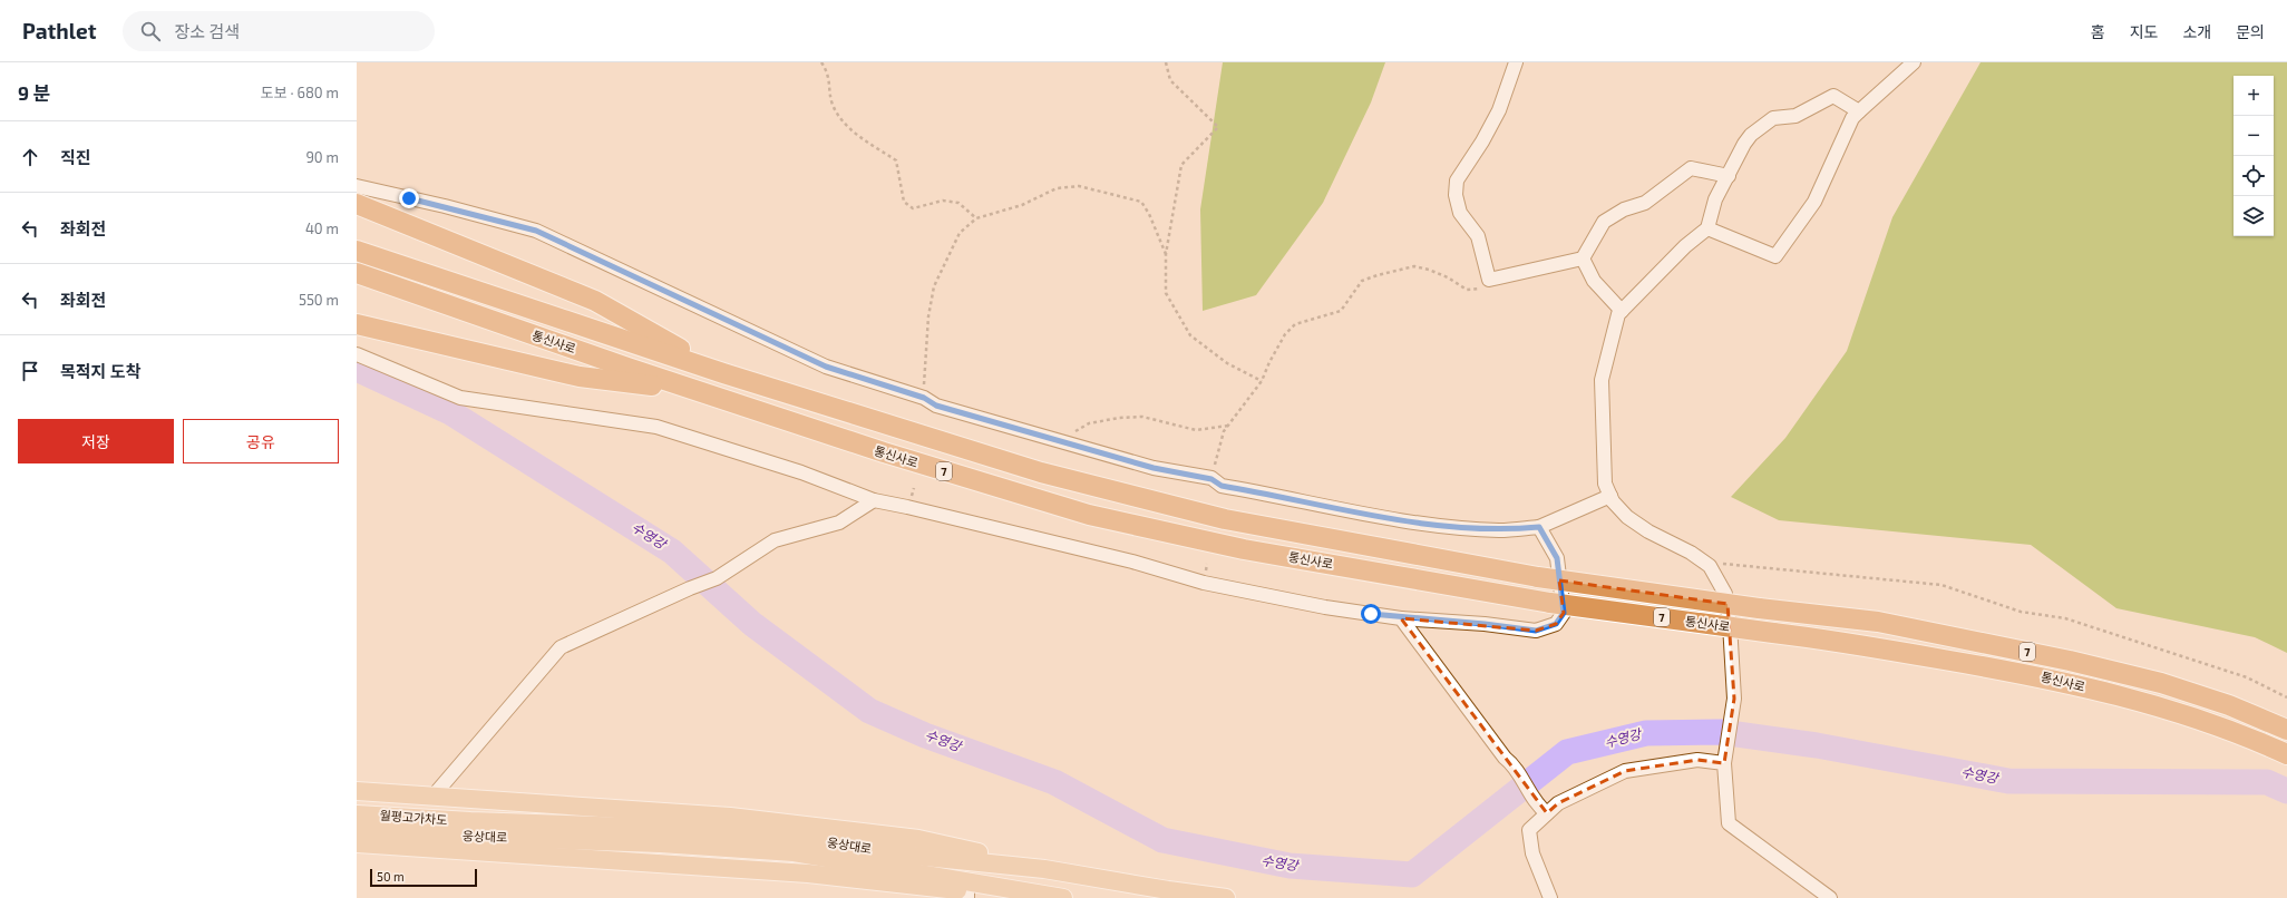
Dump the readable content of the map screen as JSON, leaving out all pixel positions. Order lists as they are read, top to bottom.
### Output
{
  "streets": {
    "highway": ["통신사로", "7"],
    "main road": ["월평고가차도", "웅상대로"]
  },
  "crossings": [
    ["월평고가차도", "웅상대로"]
  ],
  "water": ["수영강"],
  "scale_bar": "50 m",
  "page": {
    "header": "Pathlet",
    "search": "장소 검색",
    "nav": [
      "홈",
      "지도",
      "소개",
      "문의"
    ],
    "heading": ["9 분", "도보 · 680 m"],
    "map_buttons": ["+", "−"],
    "list": [
      ["직진", "90 m"],
      ["좌회전", "40 m"],
      ["좌회전", "550 m"],
      "목적지 도착"
    ],
    "buttons": ["저장", "공유"],
    "scale": "50 m"
  }
}
